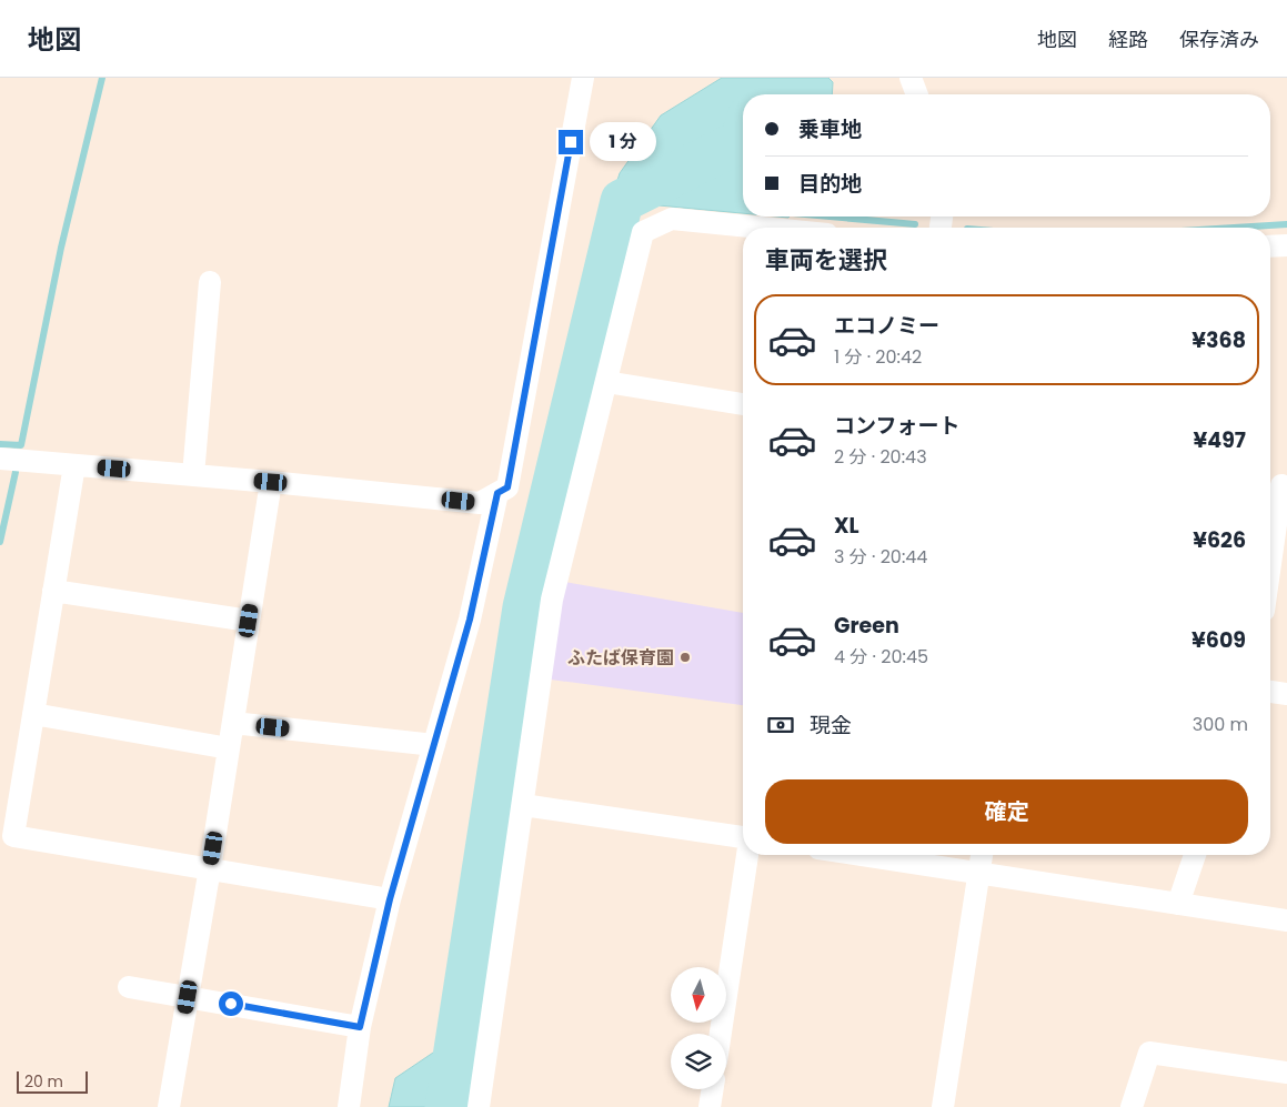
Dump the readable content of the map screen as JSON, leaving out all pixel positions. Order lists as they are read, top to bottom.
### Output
{
  "places": ["ふたば保育園"],
  "scale_bar": "20 m",
  "north": "bottom",
  "page": {
    "header": "地図",
    "nav": ["地図", "経路", "保存済み"],
    "banner": ["乗車地", "目的地"],
    "bubble": "1 分",
    "heading": "車両を選択",
    "list": [
      {
        "name": "エコノミー",
        "note": "1 分 · 20:42",
        "value": "¥368"
      },
      {
        "name": "コンフォート",
        "note": "2 分 · 20:43",
        "value": "¥497"
      },
      {
        "name": "XL",
        "note": "3 分 · 20:44",
        "value": "¥626"
      },
      {
        "name": "Green",
        "note": "4 分 · 20:45",
        "value": "¥609"
      }
    ],
    "pay": ["現金", "300 m"],
    "buttons": "確定",
    "scale": "20 m"
  }
}
